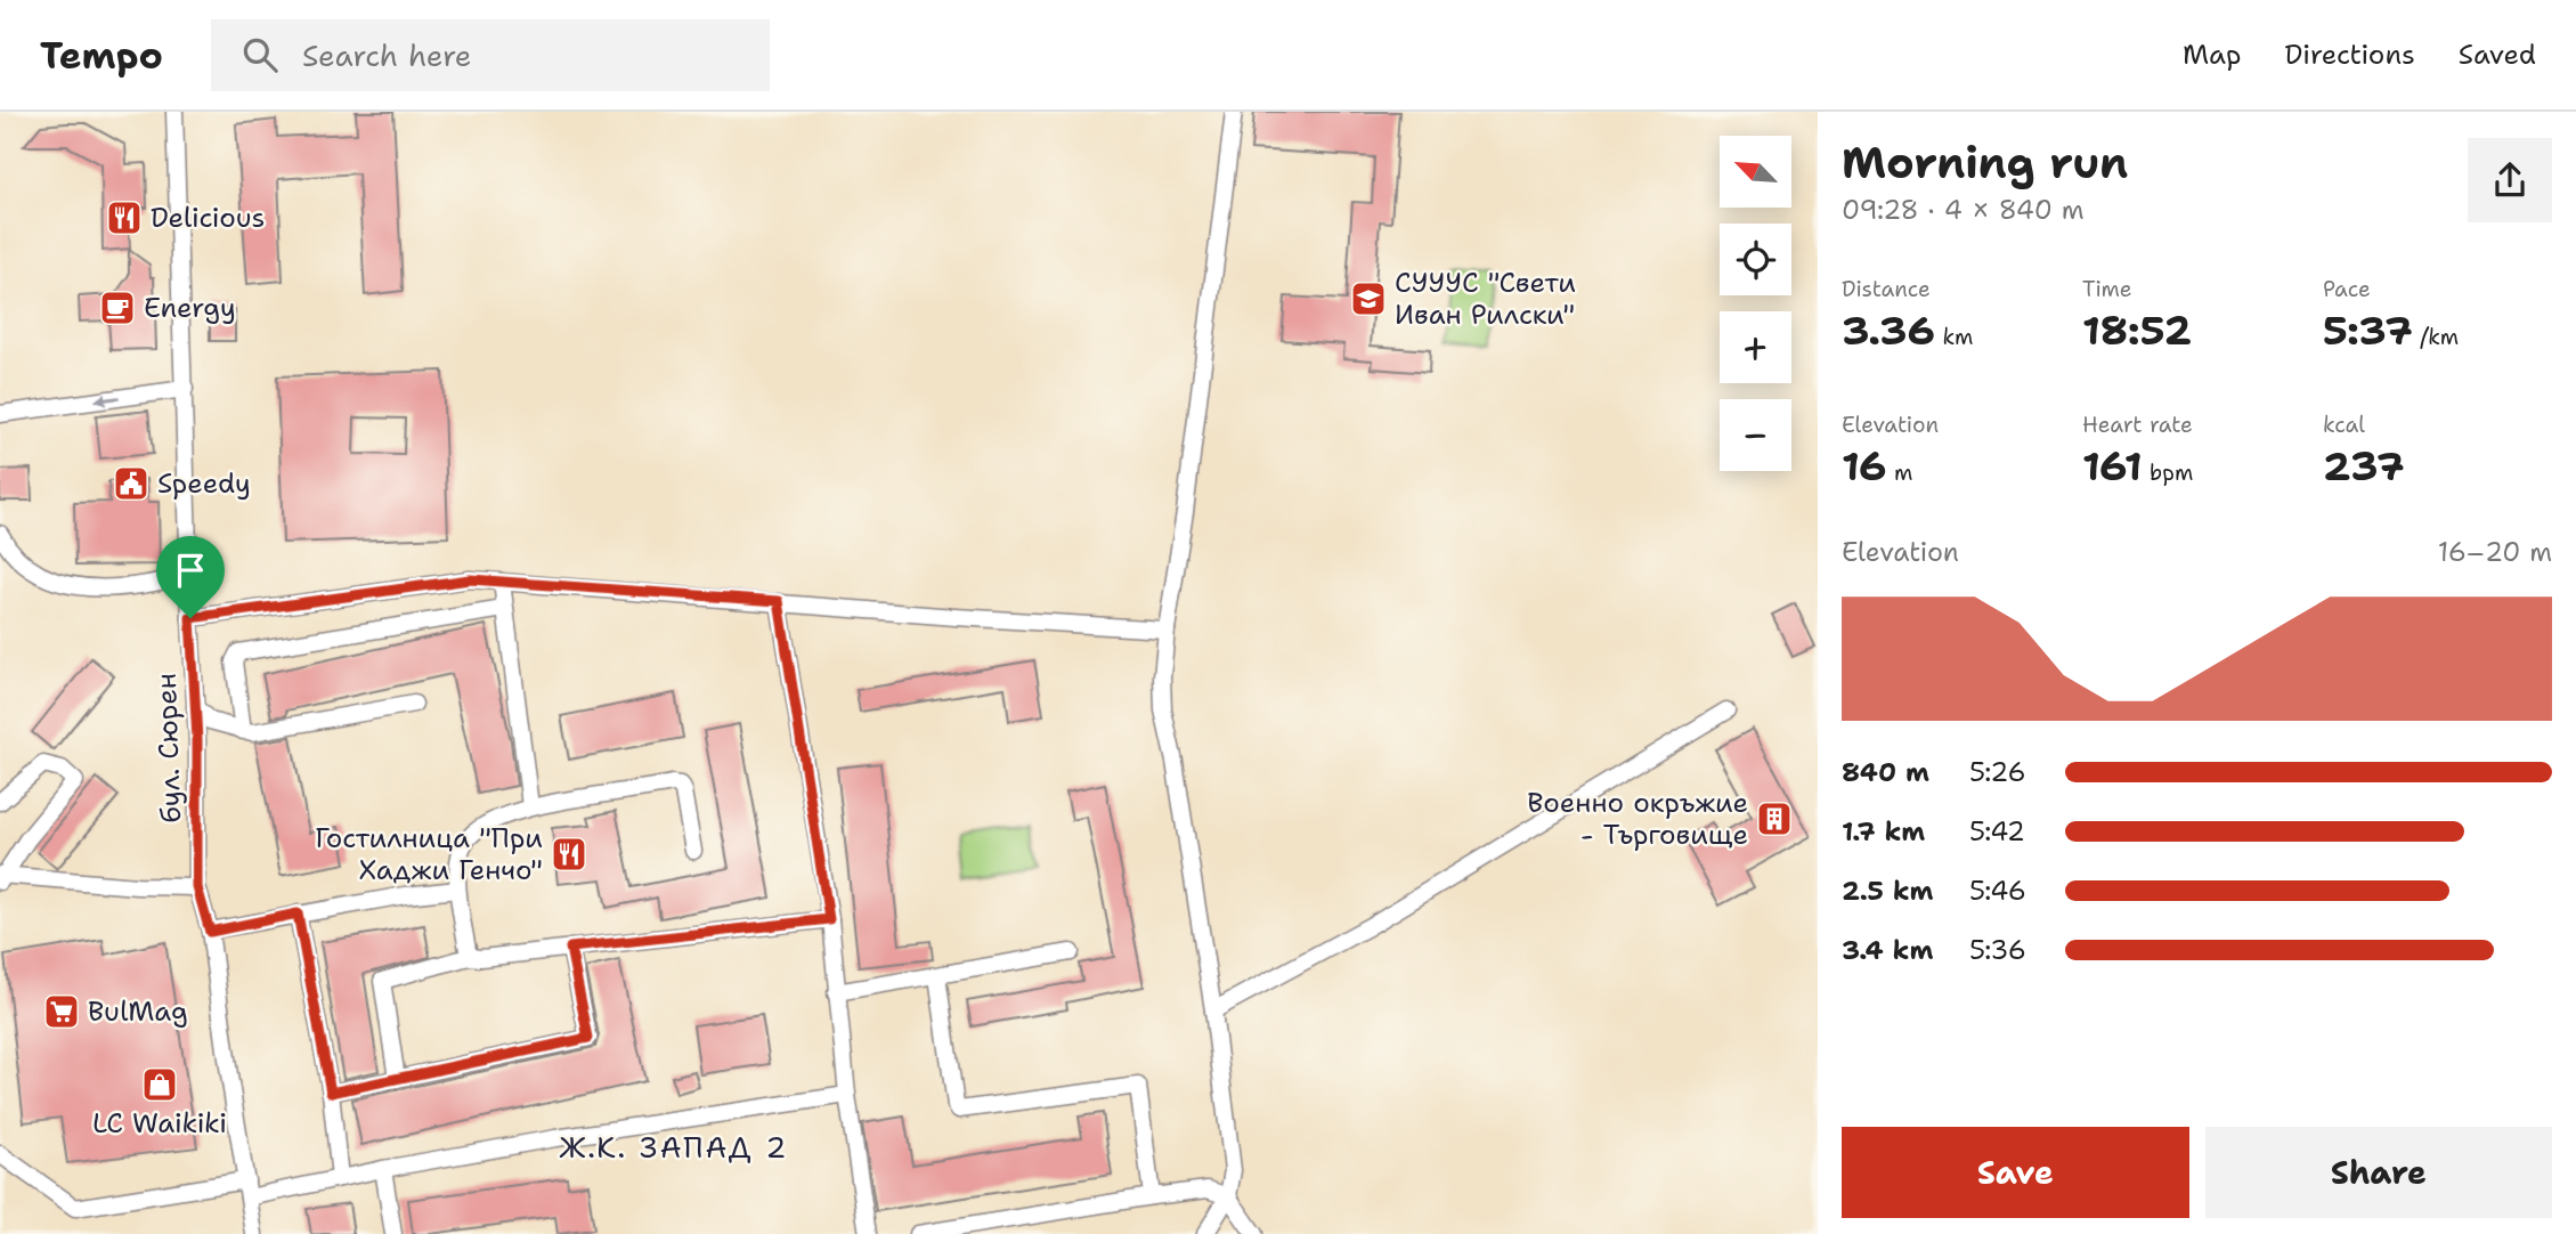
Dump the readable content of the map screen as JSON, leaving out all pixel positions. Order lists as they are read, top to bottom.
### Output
{
  "streets": {
    "street": ["бул. Сюрен"]
  },
  "districts": ["Ж.К. ЗАПАД 2"],
  "places": {
    "restaurant": ["Delicious", "Гостилница \"При Хаджи Генчо\""],
    "school or university": ["СУУУС \"Свети Иван Рилски\""],
    "cafe": ["Energy"],
    "public building": ["Speedy"],
    "building": ["Военно окръжие - Търговище"],
    "supermarket": ["BulMag"],
    "shop": ["LC Waikiki"]
  },
  "north": "top left",
  "page": {
    "header": "Tempo",
    "search": "Search here",
    "nav": ["Map", "Directions", "Saved"],
    "heading": ["Morning run", "09:28 · 4 × 840 m"],
    "map_buttons": ["+", "−"],
    "stats": [
      ["Distance", "3.36 km"],
      ["Time", "18:52"],
      ["Pace", "5:37 /km"],
      ["Elevation", "16 m"],
      ["Heart rate", "161 bpm"],
      ["kcal", "237"]
    ],
    "chart": ["Elevation", "16–20 m"],
    "list": [
      {
        "name": "840 m",
        "note": "5:26"
      },
      {
        "name": "1.7 km",
        "note": "5:42"
      },
      {
        "name": "2.5 km",
        "note": "5:46"
      },
      {
        "name": "3.4 km",
        "note": "5:36"
      }
    ],
    "buttons": ["Save", "Share"]
  }
}
